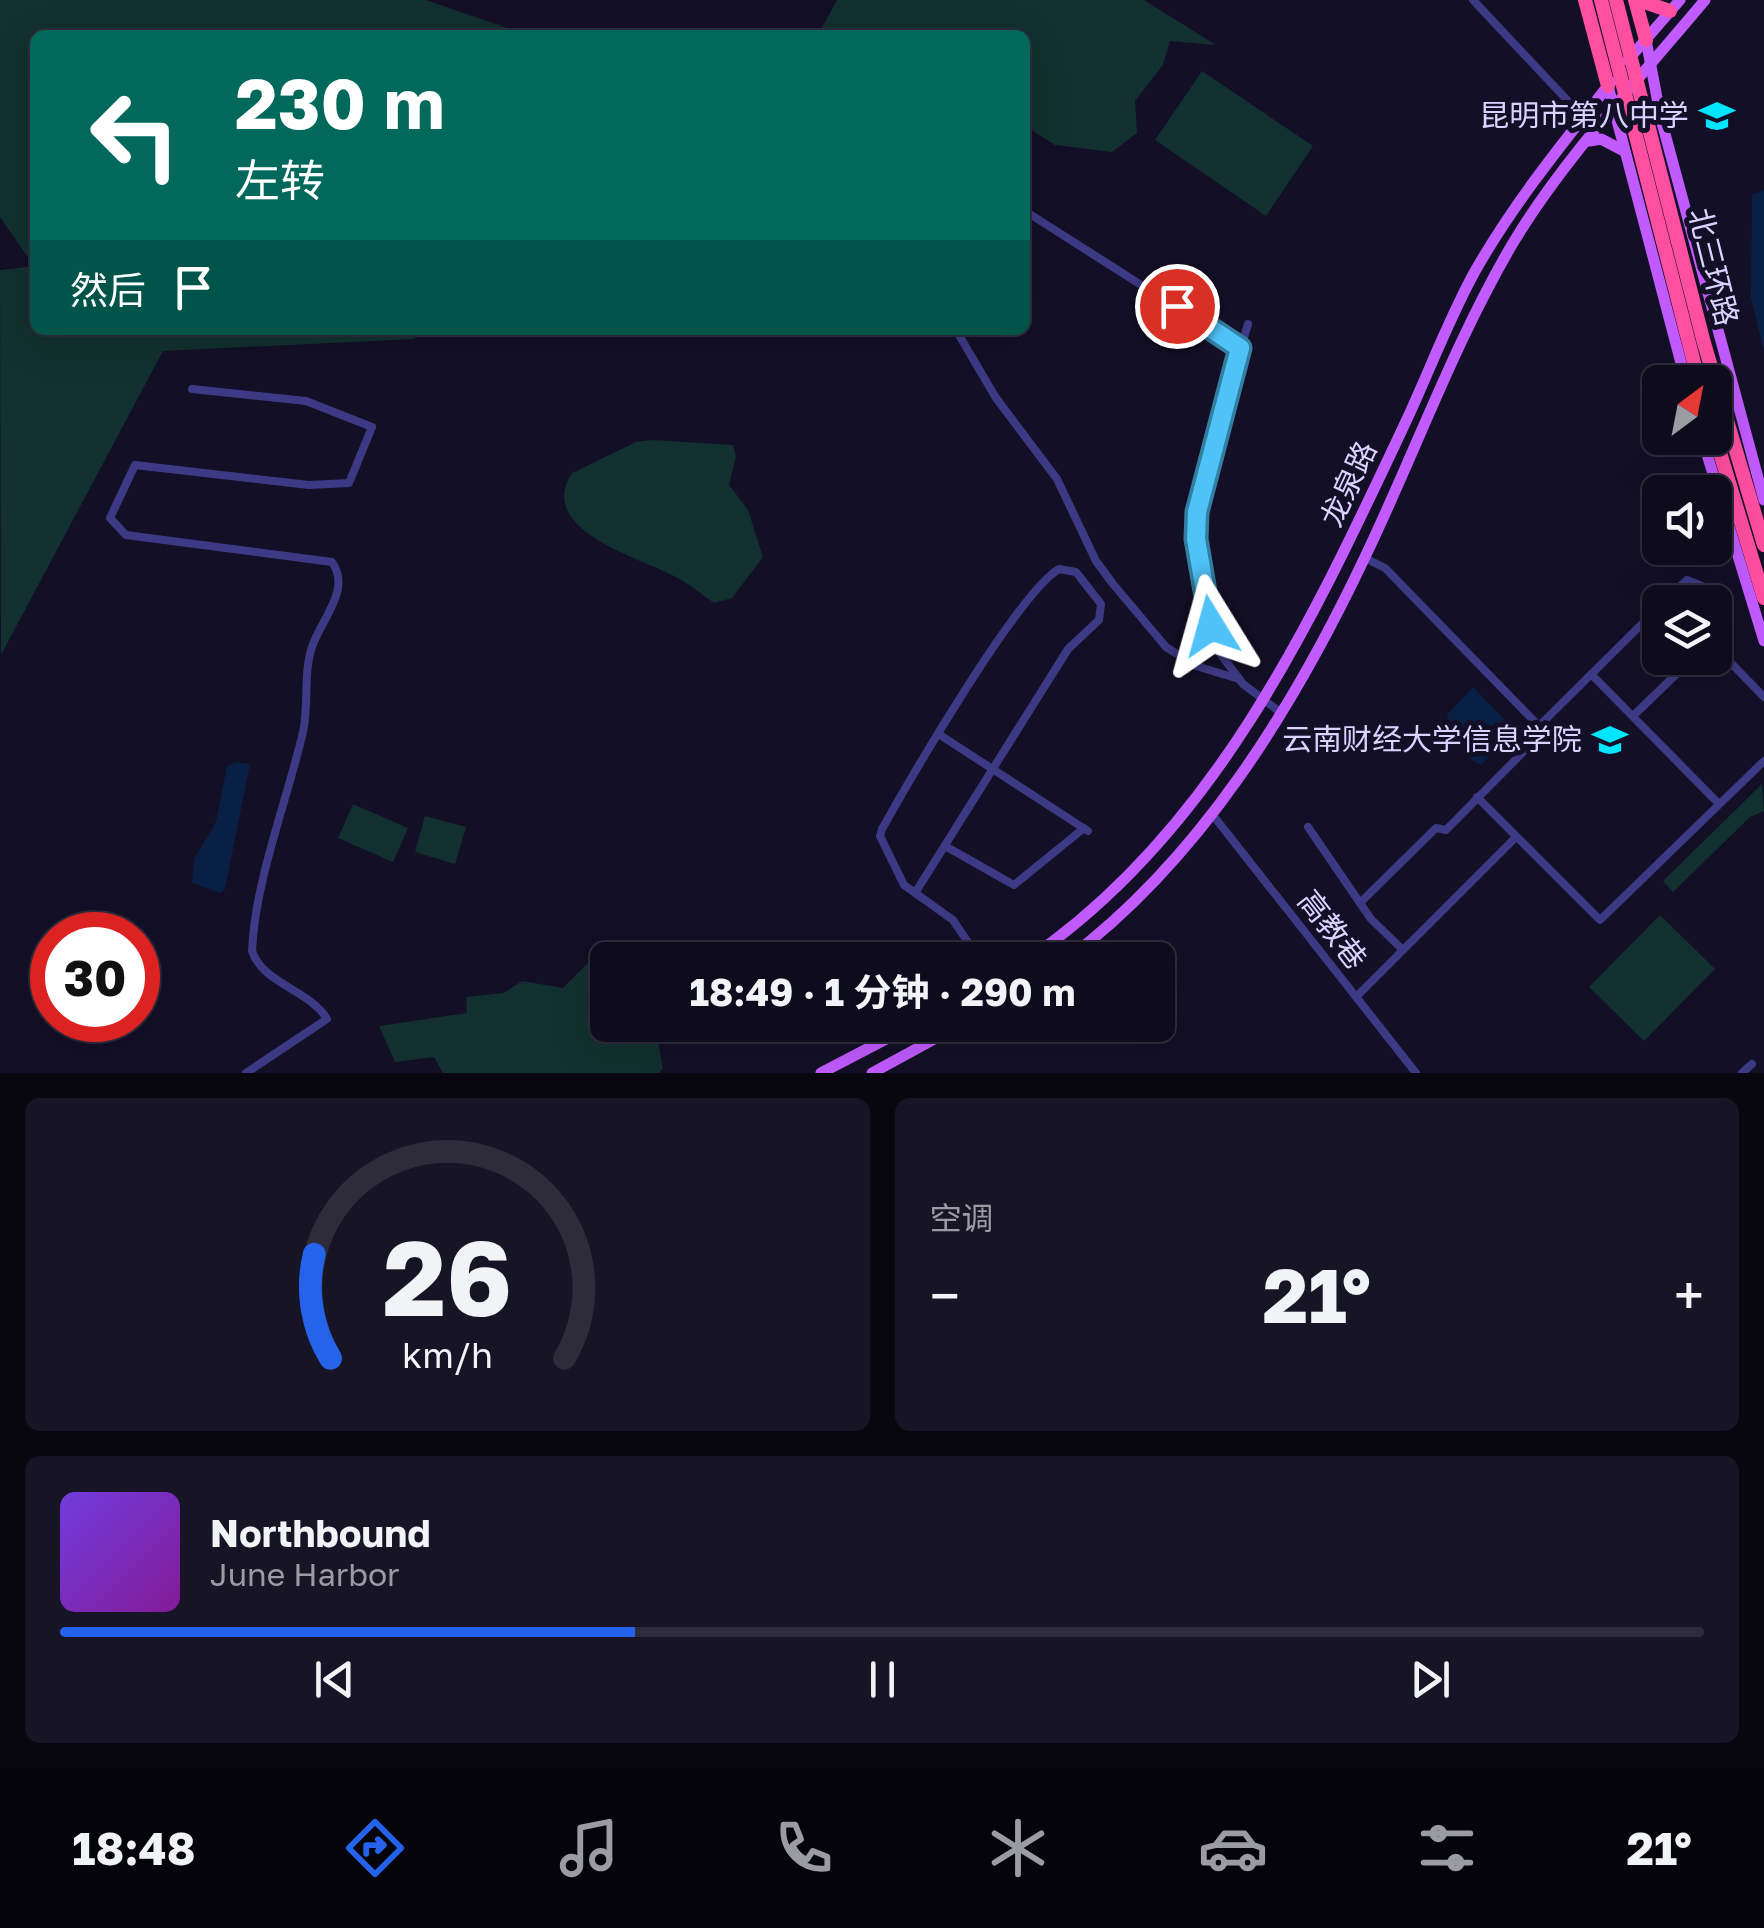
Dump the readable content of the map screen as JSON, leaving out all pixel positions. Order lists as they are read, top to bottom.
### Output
{
  "streets": {
    "highway": ["北三环路"],
    "main road": ["龙泉路"],
    "street": ["高教巷"]
  },
  "crossings": [
    ["龙泉路", "高教巷"]
  ],
  "places": {
    "school or university": ["昆明市第八中学", "云南财经大学信息学院"]
  },
  "north": "top right",
  "page": {
    "turn": ["230 m", "左转"],
    "then": "然后",
    "limit": "30",
    "trip": "18:49 · 1 分钟 · 290 m",
    "tile": "空调",
    "heat": ["−", "21°", "+"],
    "song": ["Northbound", "June Harbor"],
    "tabs": ["18:48", "21°"],
    "gauge": ["26", "km/h"]
  }
}
